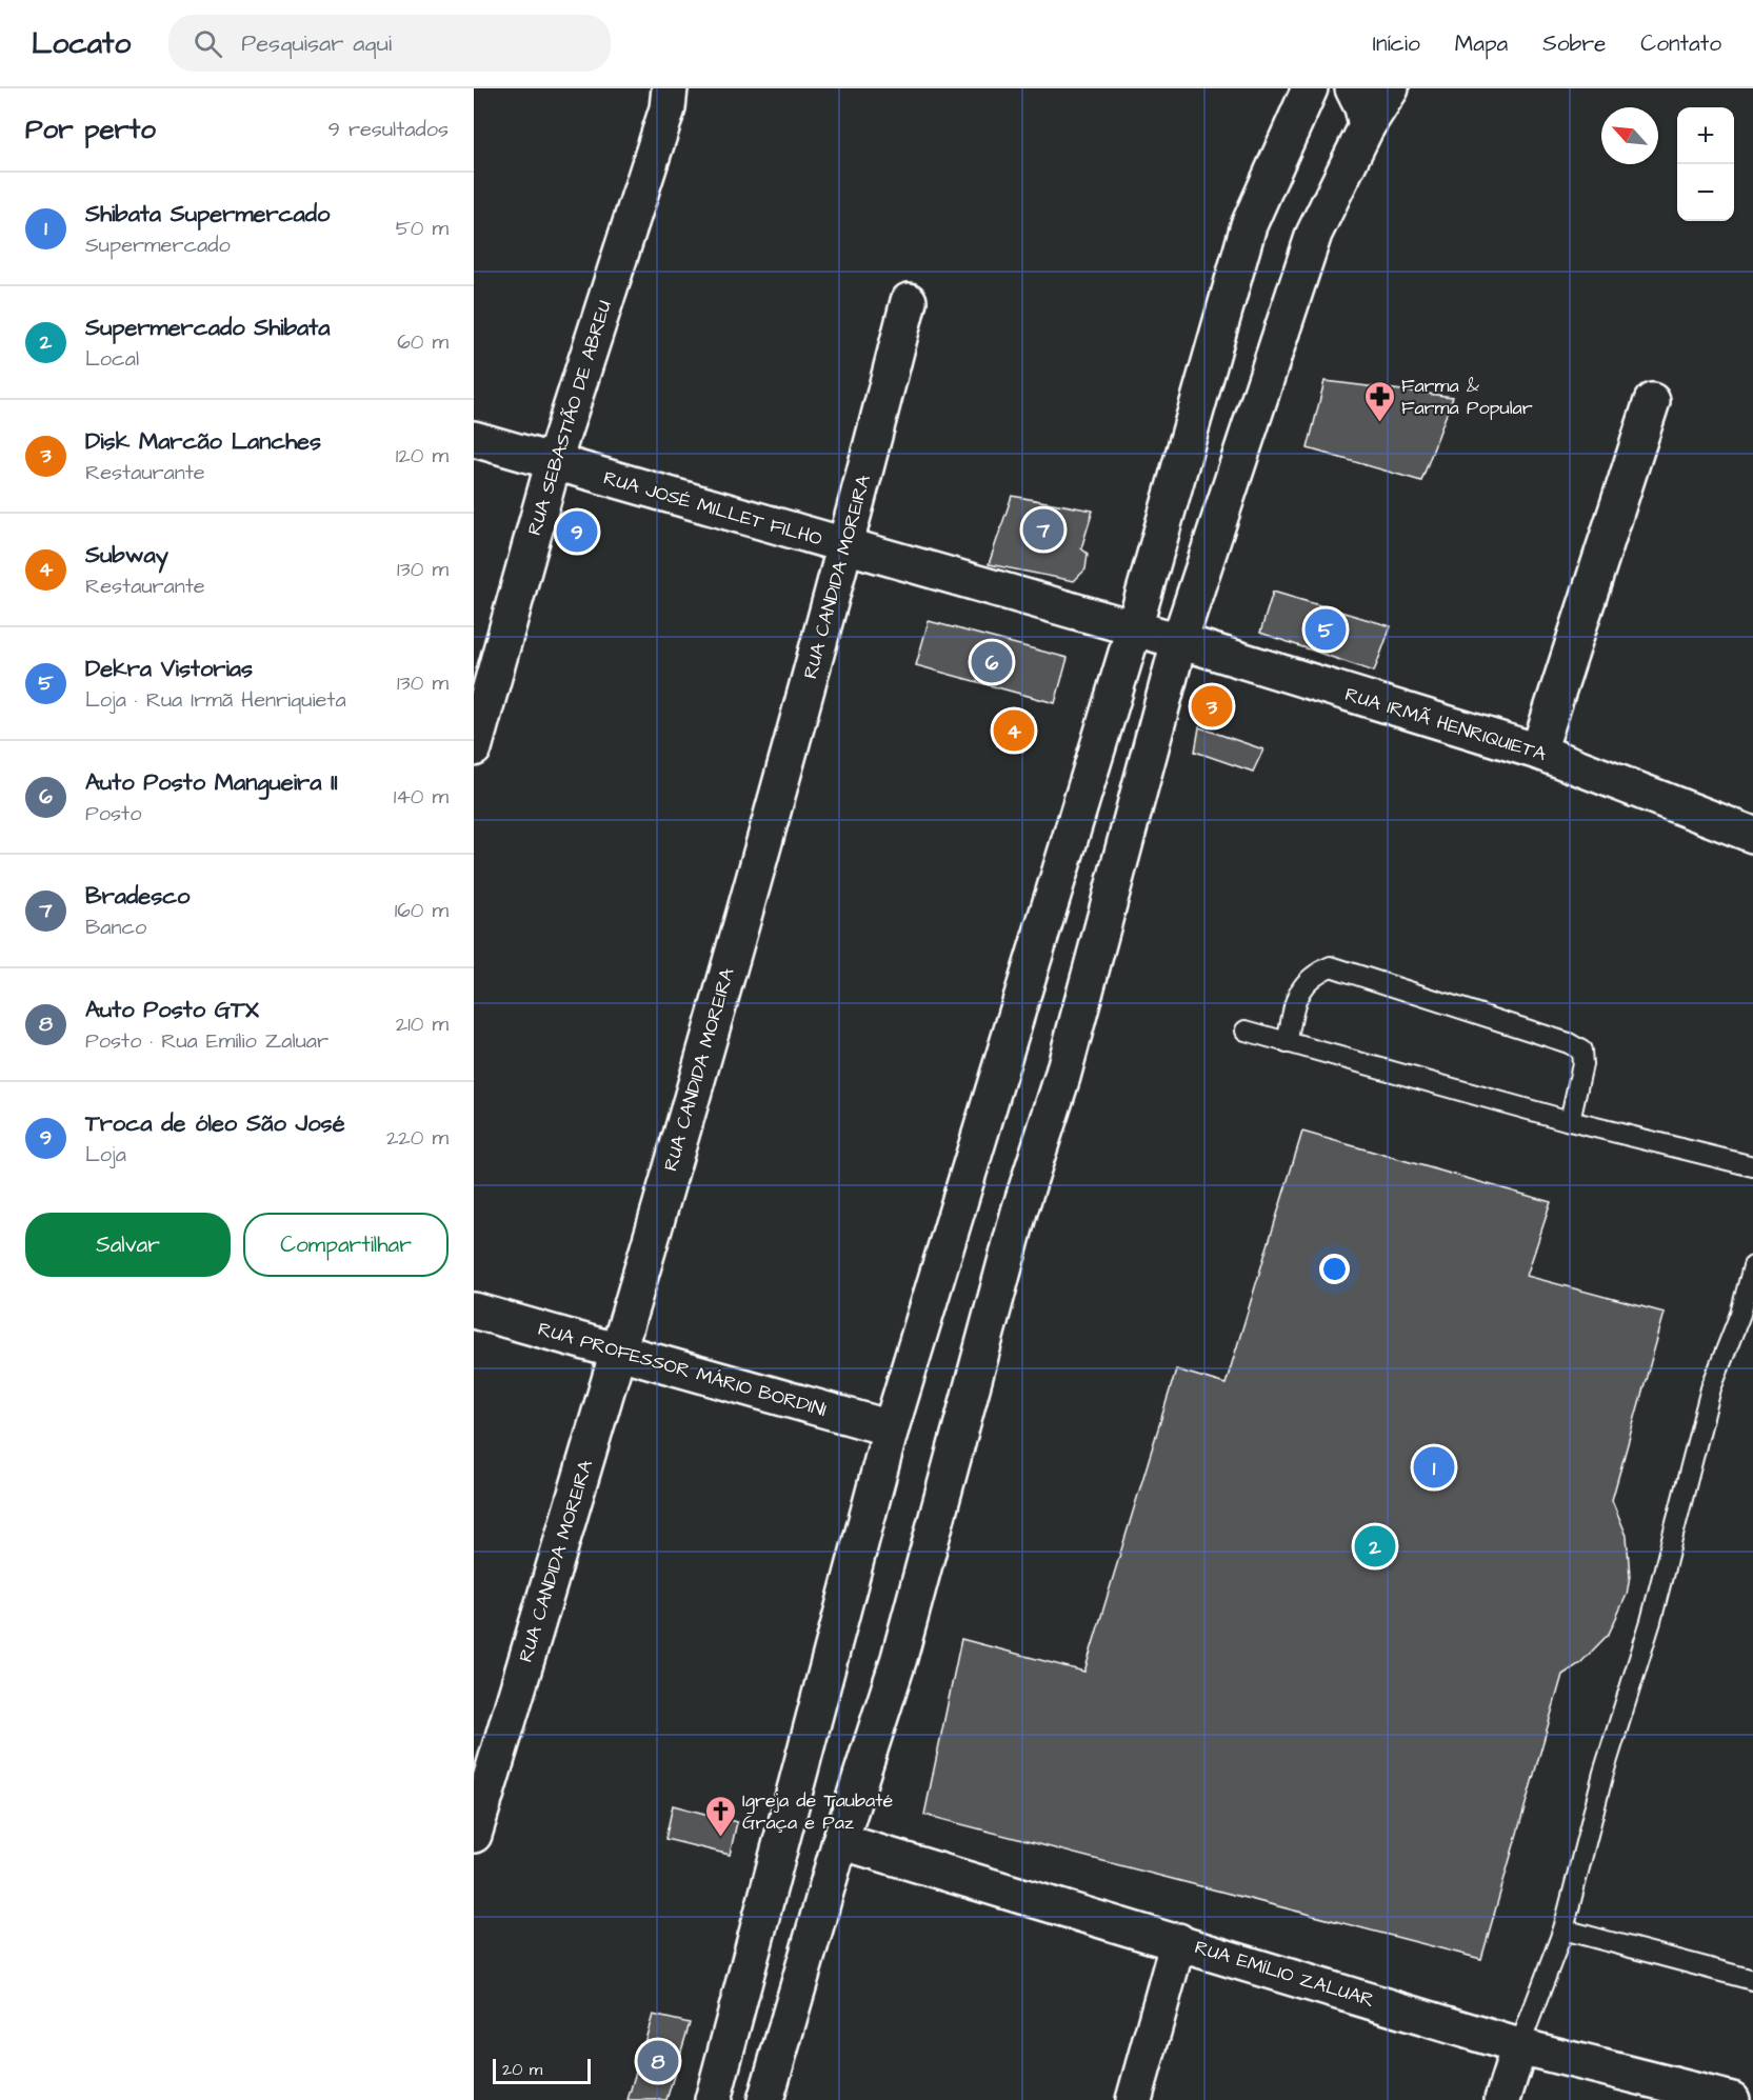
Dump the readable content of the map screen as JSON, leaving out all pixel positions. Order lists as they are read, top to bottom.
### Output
{
  "streets": {
    "street": [
      "RUA SEBASTIÃO DE ABREU",
      "RUA JOSÉ MILLET FILHO",
      "RUA CANDIDA MOREIRA",
      "RUA IRMÃ HENRIQUIETA",
      "RUA PROFESSOR MÁRIO BORDINI",
      "RUA EMÍLIO ZALUAR"
    ]
  },
  "crossings": [
    ["RUA SEBASTIÃO DE ABREU", "RUA JOSÉ MILLET FILHO"],
    ["RUA JOSÉ MILLET FILHO", "RUA CANDIDA MOREIRA"],
    ["RUA JOSÉ MILLET FILHO", "RUA IRMÃ HENRIQUIETA"],
    ["RUA CANDIDA MOREIRA", "RUA PROFESSOR MÁRIO BORDINI"]
  ],
  "places": {
    "pharmacy": ["Farma & Farma Popular"],
    "church": ["Igreja de Taubaté Graça e Paz"]
  },
  "scale_bar": "20 m",
  "north": "top left",
  "page": {
    "header": "Locato",
    "search": "Pesquisar aqui",
    "nav": [
      "Início",
      "Mapa",
      "Sobre",
      "Contato"
    ],
    "heading": ["Por perto", "9 resultados"],
    "map_buttons": ["+", "−"],
    "list": [
      {
        "mark": "1",
        "name": "Shibata Supermercado",
        "note": "Supermercado",
        "value": "50 m"
      },
      {
        "mark": "2",
        "name": "Supermercado Shibata",
        "note": "Local",
        "value": "60 m"
      },
      {
        "mark": "3",
        "name": "Disk Marcão Lanches",
        "note": "Restaurante",
        "value": "120 m"
      },
      {
        "mark": "4",
        "name": "Subway",
        "note": "Restaurante",
        "value": "130 m"
      },
      {
        "mark": "5",
        "name": "Dekra Vistorias",
        "note": "Loja · Rua Irmã Henriquieta",
        "value": "130 m"
      },
      {
        "mark": "6",
        "name": "Auto Posto Mangueira II",
        "note": "Posto",
        "value": "140 m"
      },
      {
        "mark": "7",
        "name": "Bradesco",
        "note": "Banco",
        "value": "160 m"
      },
      {
        "mark": "8",
        "name": "Auto Posto GTX",
        "note": "Posto · Rua Emílio Zaluar",
        "value": "210 m"
      },
      {
        "mark": "9",
        "name": "Troca de óleo São José",
        "note": "Loja",
        "value": "220 m"
      }
    ],
    "pins": [
      "7",
      "9",
      "5",
      "6",
      "3",
      "4",
      "1",
      "2",
      "8"
    ],
    "buttons": ["Salvar", "Compartilhar"],
    "scale": "20 m"
  }
}
